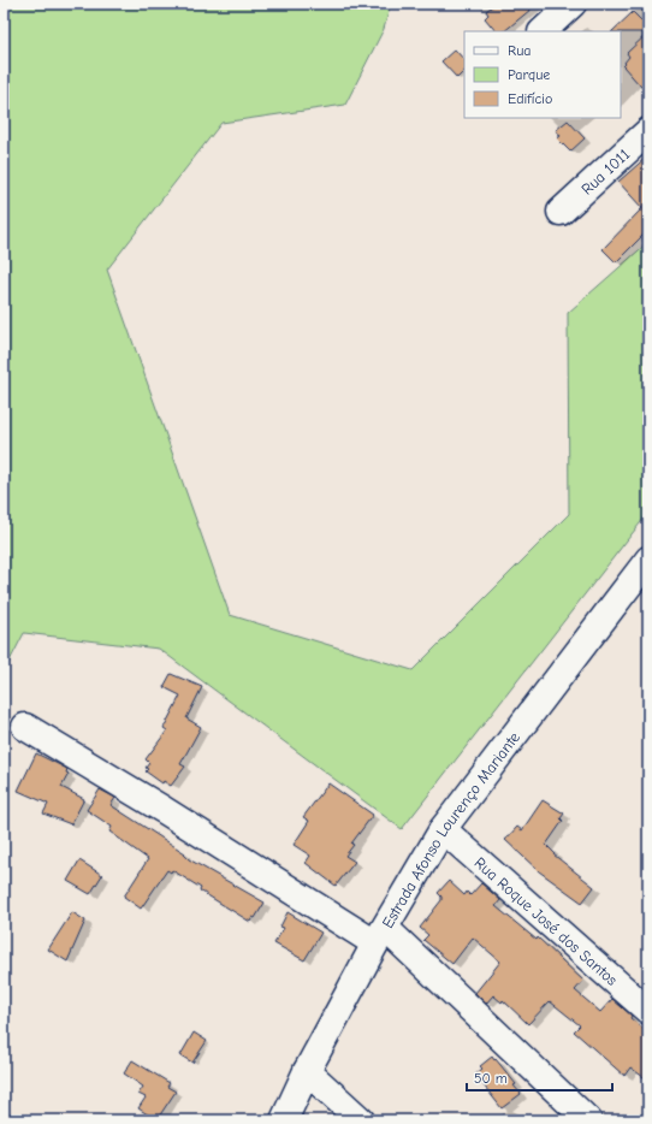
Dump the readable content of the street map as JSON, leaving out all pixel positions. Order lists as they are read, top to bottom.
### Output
{
  "streets": {
    "main road": ["Rua 1011", "Estrada Afonso Lourenço Mariante", "Rua Roque José dos Santos"]
  },
  "crossings": [
    ["Estrada Afonso Lourenço Mariante", "Rua Roque José dos Santos"]
  ],
  "legend": ["Rua", "Parque", "Edifício"],
  "scale_bar": "50 m"
}
